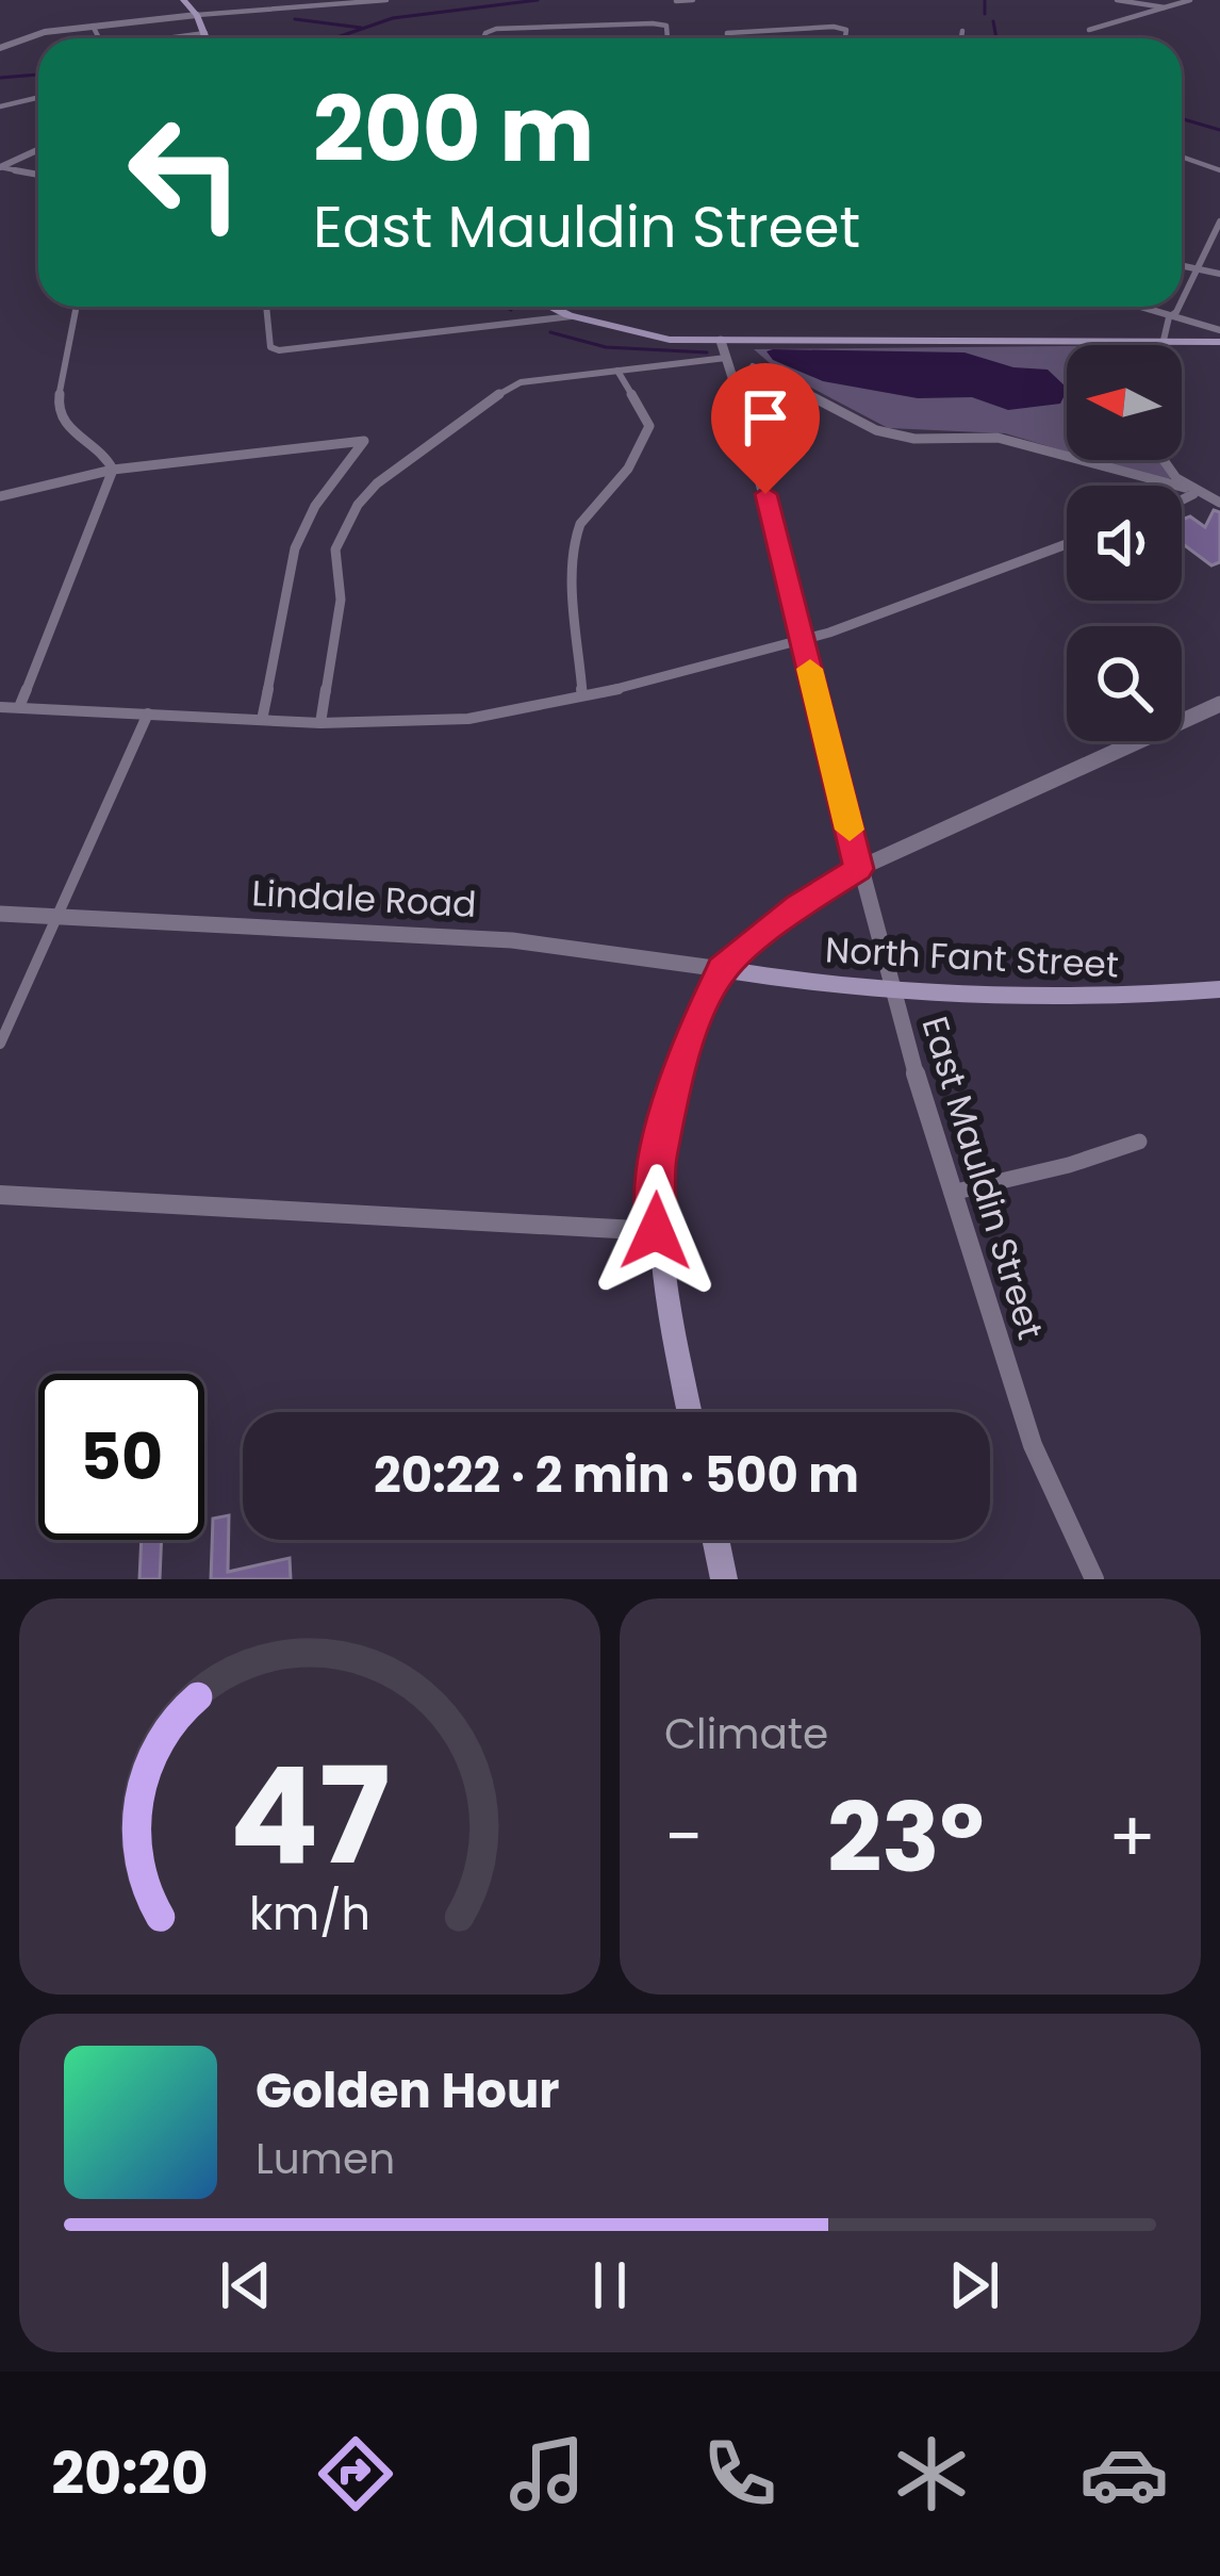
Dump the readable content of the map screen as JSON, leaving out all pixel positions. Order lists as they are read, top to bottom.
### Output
{
  "streets": {
    "main road": ["North Fant Street"],
    "street": ["Lindale Road", "East Mauldin Street"]
  },
  "crossings": [
    ["Lindale Road", "North Fant Street"],
    ["North Fant Street", "East Mauldin Street"]
  ],
  "north": "left",
  "page": {
    "turn": ["200 m", "East Mauldin Street"],
    "limit": "50",
    "trip": "20:22 · 2 min · 500 m",
    "tile": "Climate",
    "heat": ["−", "23°", "+"],
    "song": ["Golden Hour", "Lumen"],
    "tabs": "20:20",
    "gauge": ["47", "km/h"]
  }
}
